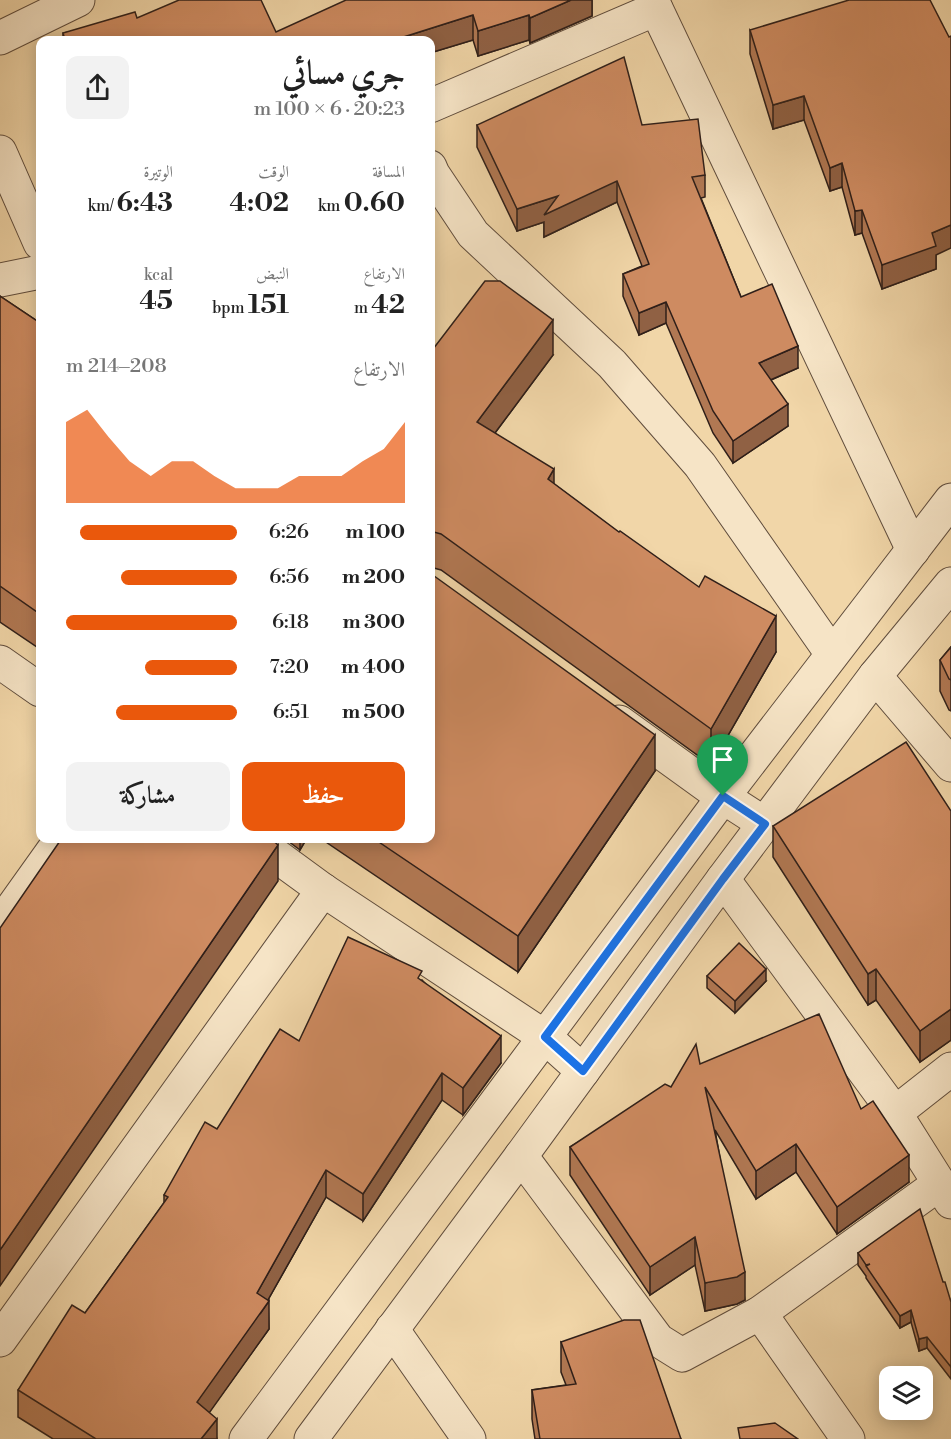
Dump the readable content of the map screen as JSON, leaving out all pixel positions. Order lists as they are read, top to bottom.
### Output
{
  "page": {
    "heading": ["جري مسائي", "20:23 · 6 × 100 m"],
    "stats": [
      ["المسافة", "0.60 km"],
      ["الوقت", "4:02"],
      ["الوتيرة", "6:43 /km"],
      ["الارتفاع", "42 m"],
      ["النبض", "151 bpm"],
      ["kcal", "45"]
    ],
    "chart": ["الارتفاع", "208–214 m"],
    "list": [
      {
        "name": "100 m",
        "note": "6:26"
      },
      {
        "name": "200 m",
        "note": "6:56"
      },
      {
        "name": "300 m",
        "note": "6:18"
      },
      {
        "name": "400 m",
        "note": "7:20"
      },
      {
        "name": "500 m",
        "note": "6:51"
      }
    ],
    "buttons": ["حفظ", "مشاركة"]
  }
}
